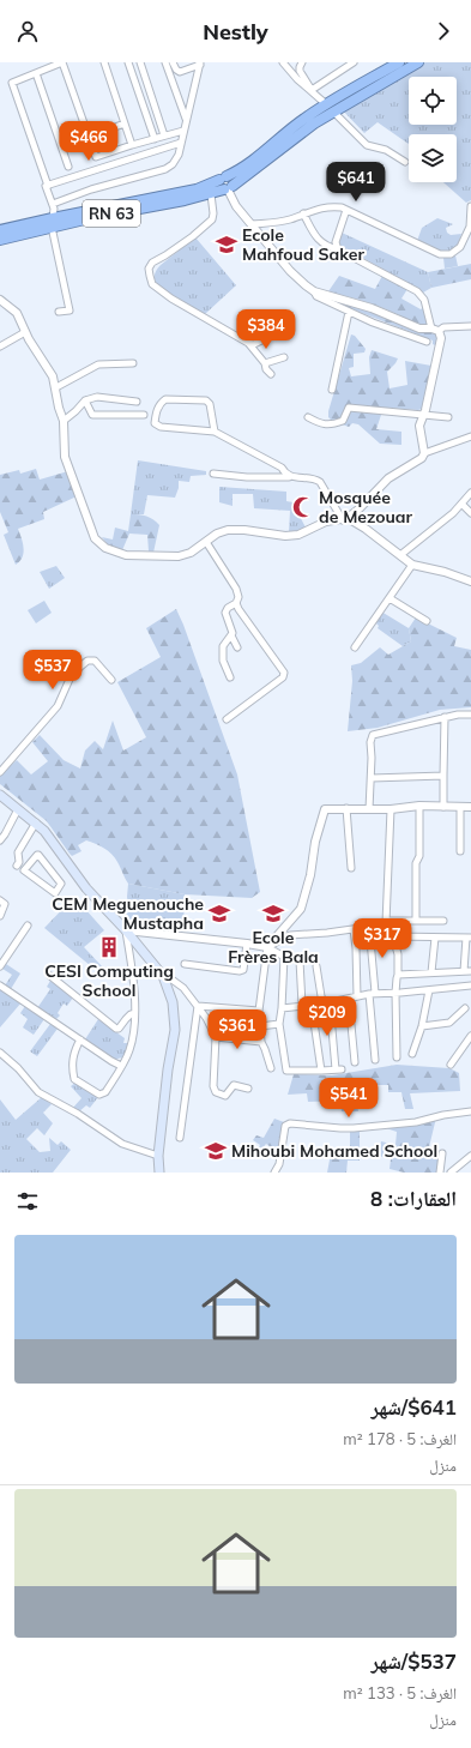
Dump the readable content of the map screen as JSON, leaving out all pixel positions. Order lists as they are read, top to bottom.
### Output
{
  "streets": {
    "highway": ["RN 63"]
  },
  "places": {
    "school or university": [
      "Ecole Mahfoud Saker",
      "CEM Meguenouche Mustapha",
      "Ecole Frères Bala",
      "Mihoubi Mohamed School"
    ],
    "mosque": ["Mosquée de Mezouar"],
    "building": ["CESI Computing School"]
  },
  "page": {
    "header": "Nestly",
    "price": [
      "$466",
      "$641",
      "$384",
      "$537",
      "$317",
      "$209",
      "$361",
      "$541"
    ],
    "heading": "العقارات: 8",
    "list": [
      {
        "name": "$641/شهر",
        "note": "الغرف: 5 · 178 m² · منزل"
      },
      {
        "name": "$537/شهر",
        "note": "الغرف: 5 · 133 m² · منزل"
      }
    ]
  }
}
